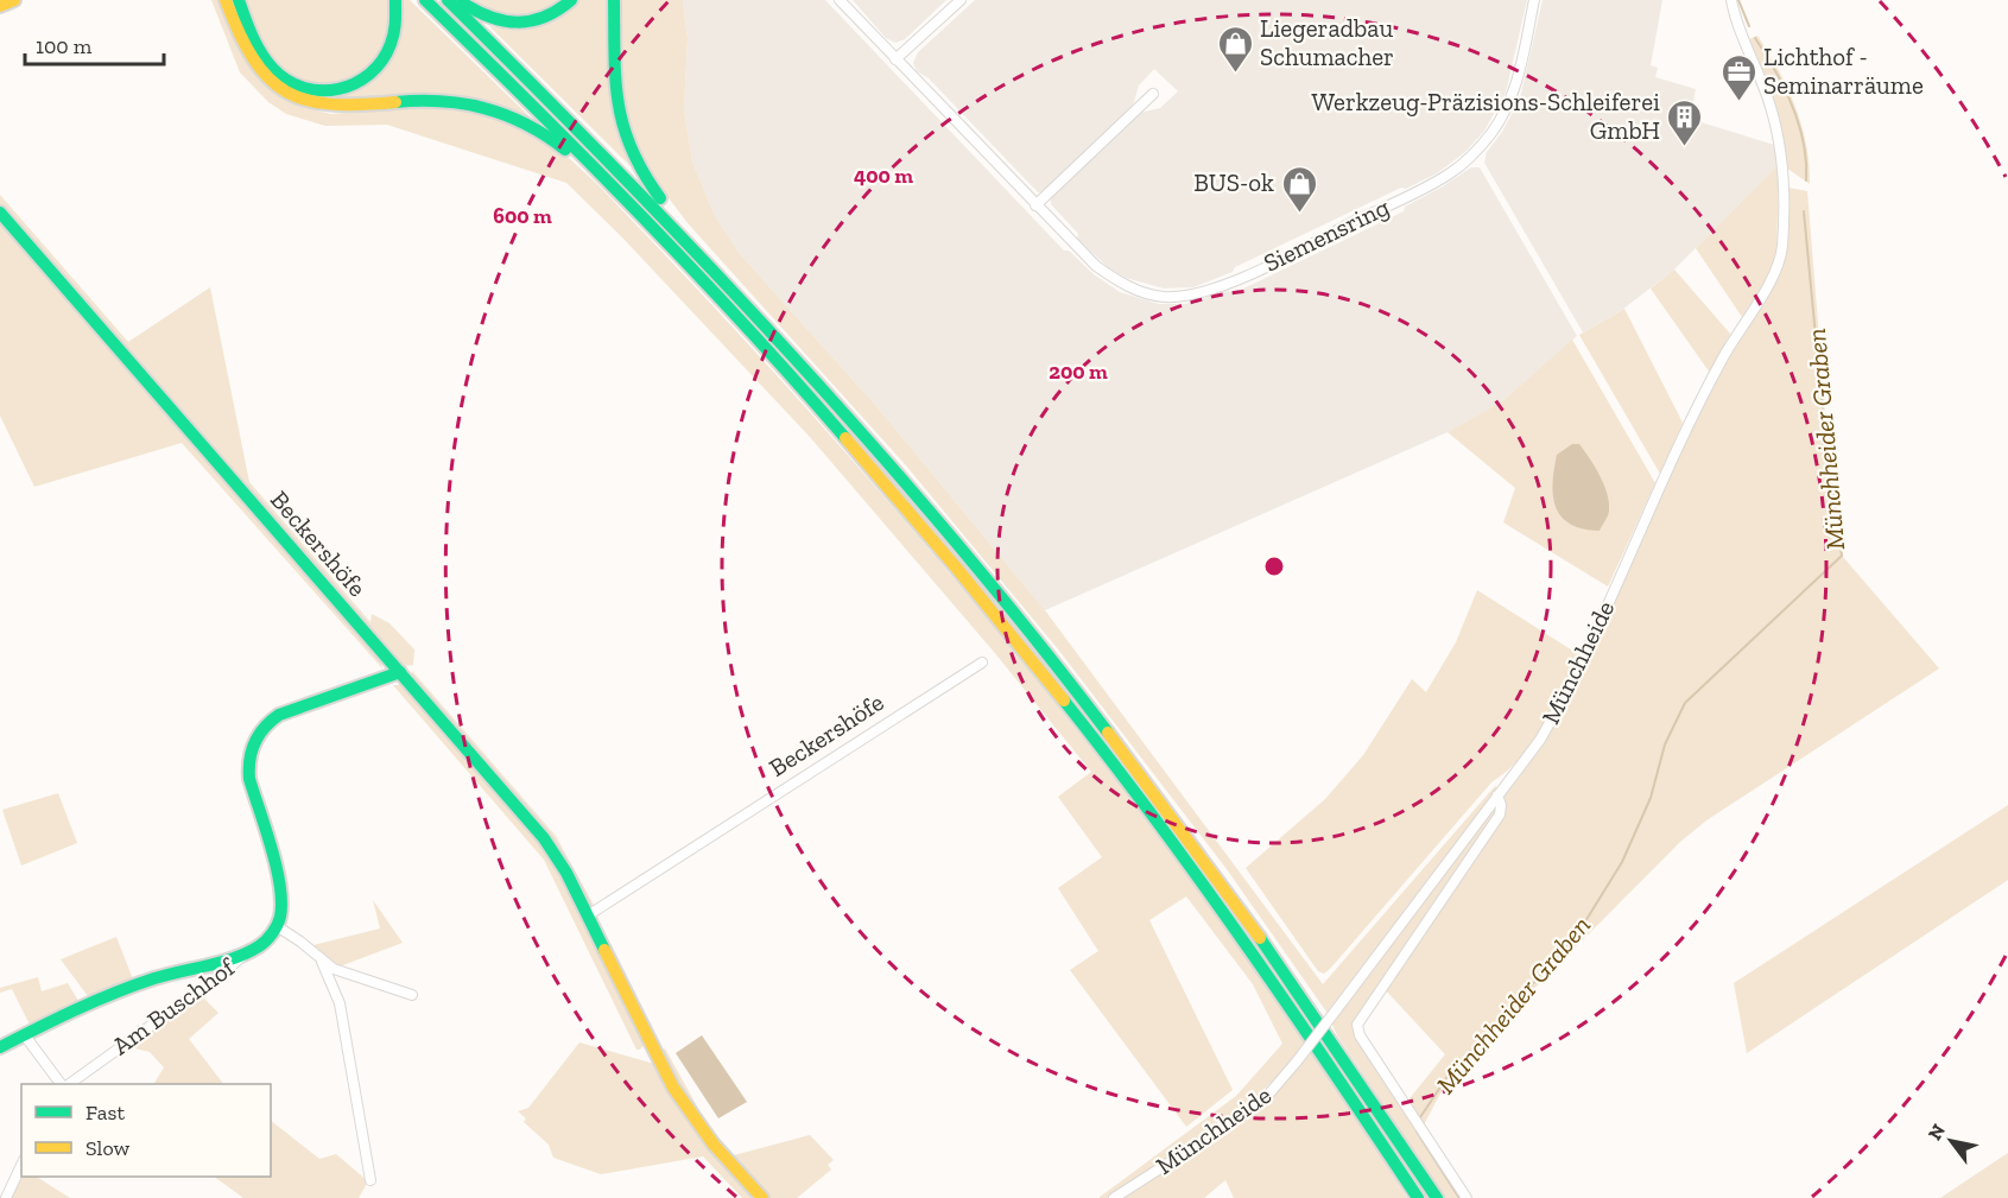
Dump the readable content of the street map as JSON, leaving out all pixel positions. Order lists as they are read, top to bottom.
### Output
{
  "streets": {
    "main road": ["Beckershöfe"],
    "street": ["Siemensring", "Münchheide", "Am Buschhof"]
  },
  "water": ["Münchheider Graben"],
  "places": {
    "shop": ["Liegeradbau Schumacher", "BUS-ok"],
    "office": ["Lichthof - Seminarräume"],
    "building": ["Werkzeug-Präzisions-Schleiferei GmbH"]
  },
  "legend": ["Fast", "Slow"],
  "scale_bar": "100 m",
  "north": "top left",
  "rings": ["400 m", "600 m", "200 m"]
}
